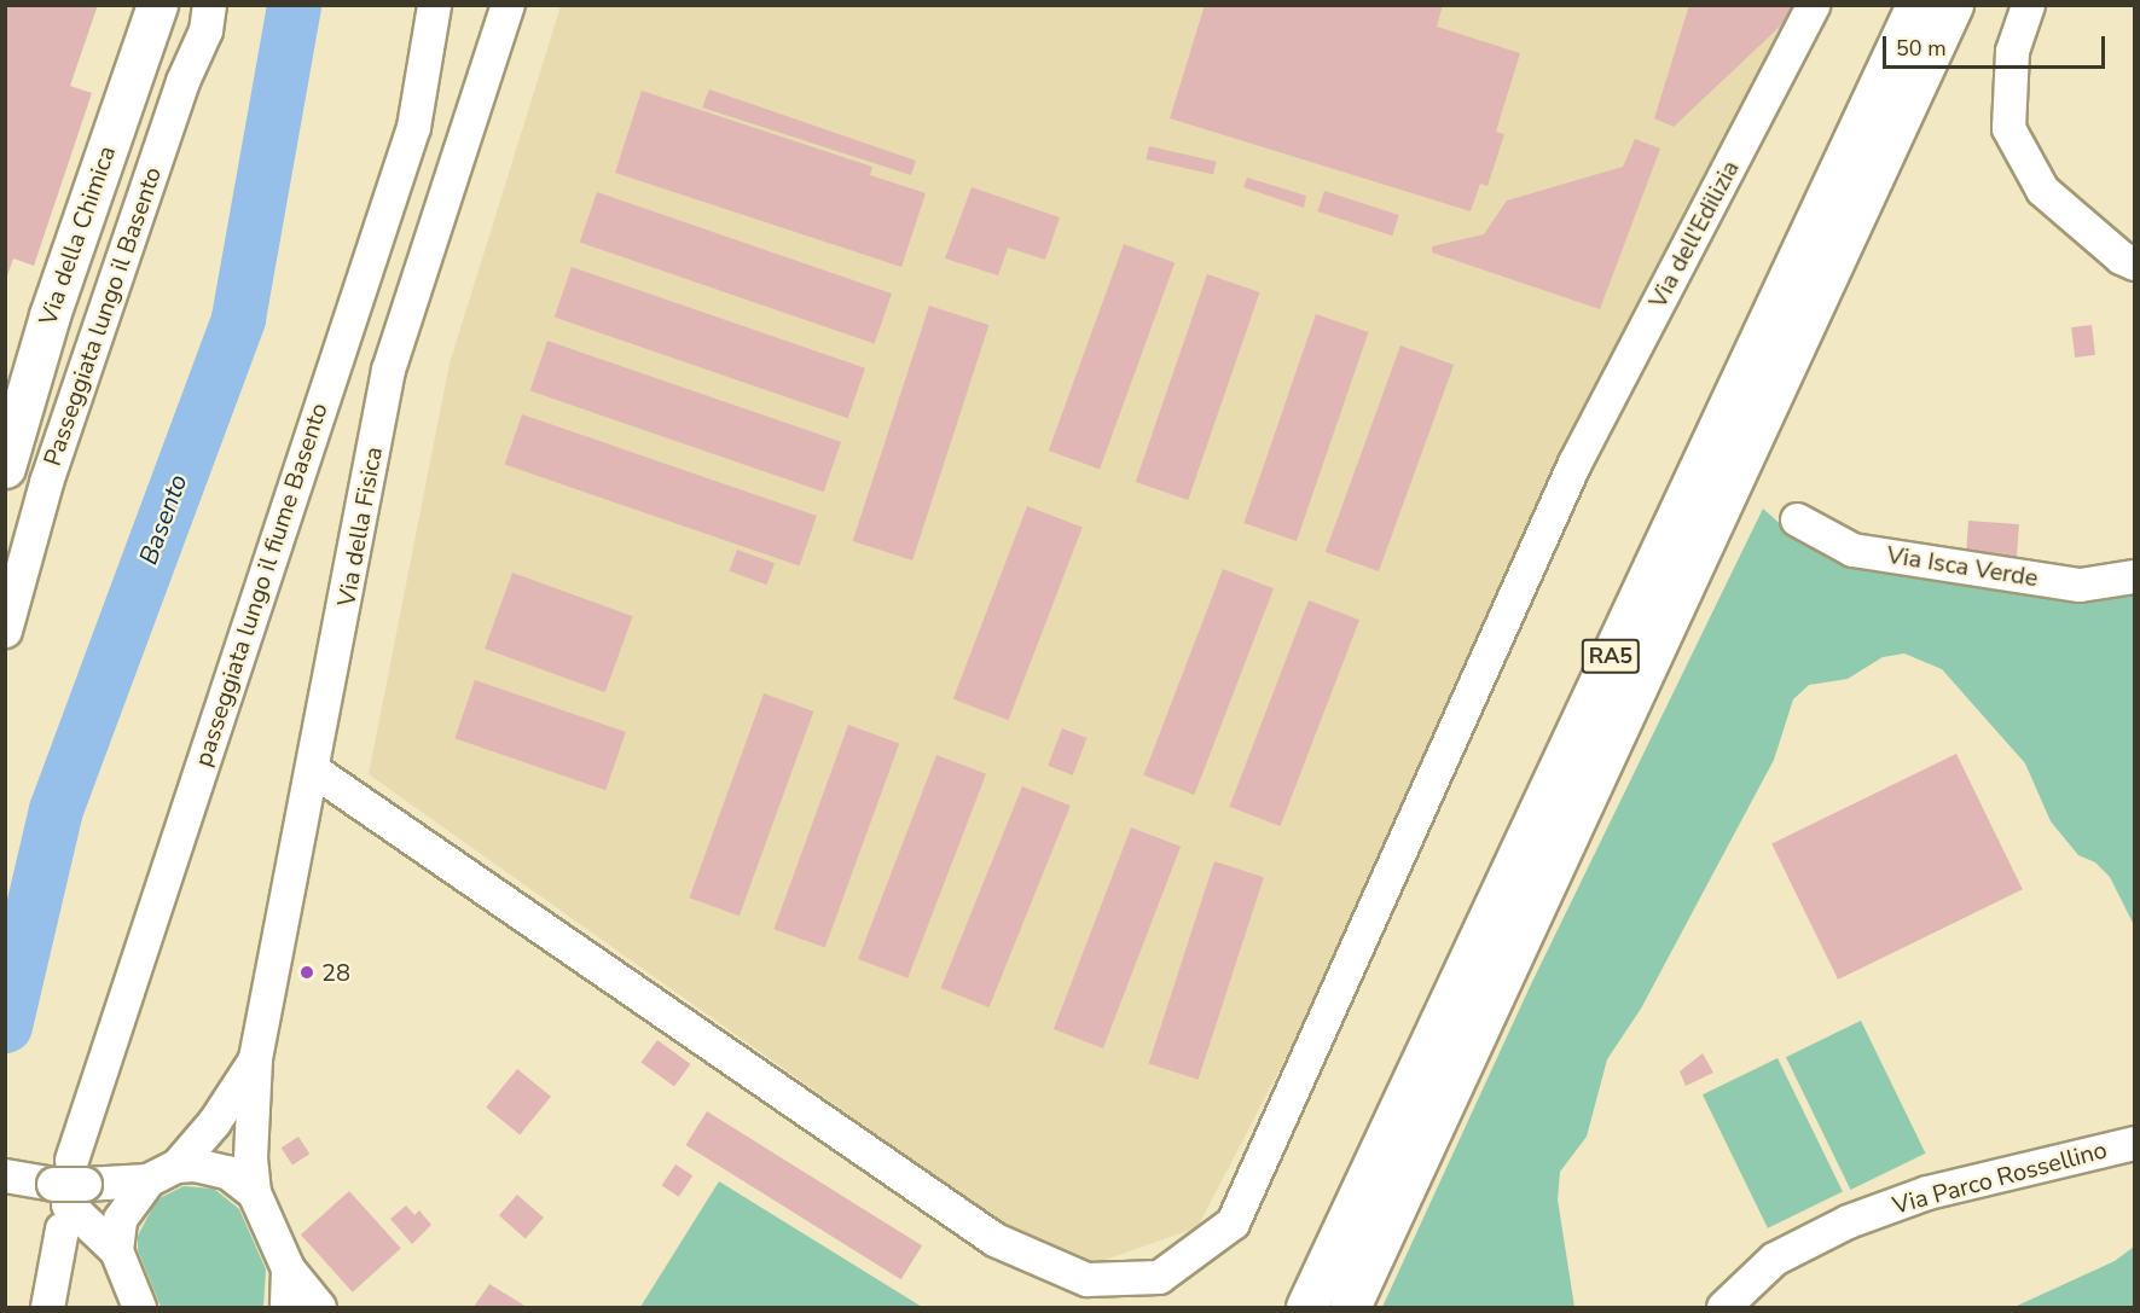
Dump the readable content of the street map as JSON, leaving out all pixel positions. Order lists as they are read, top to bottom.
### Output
{
  "streets": {
    "main road": ["Via della Chimica", "RA5"],
    "street": [
      "Via dell'Edilizia",
      "Passeggiata lungo il Basento",
      "Via della Fisica",
      "Via Isca Verde",
      "passeggiata lungo il fiume Basento",
      "Via Parco Rossellino"
    ]
  },
  "crossings": [
    ["Via dell'Edilizia", "Via della Fisica"]
  ],
  "water": ["Basento"],
  "places": ["28"],
  "scale_bar": "50 m"
}
